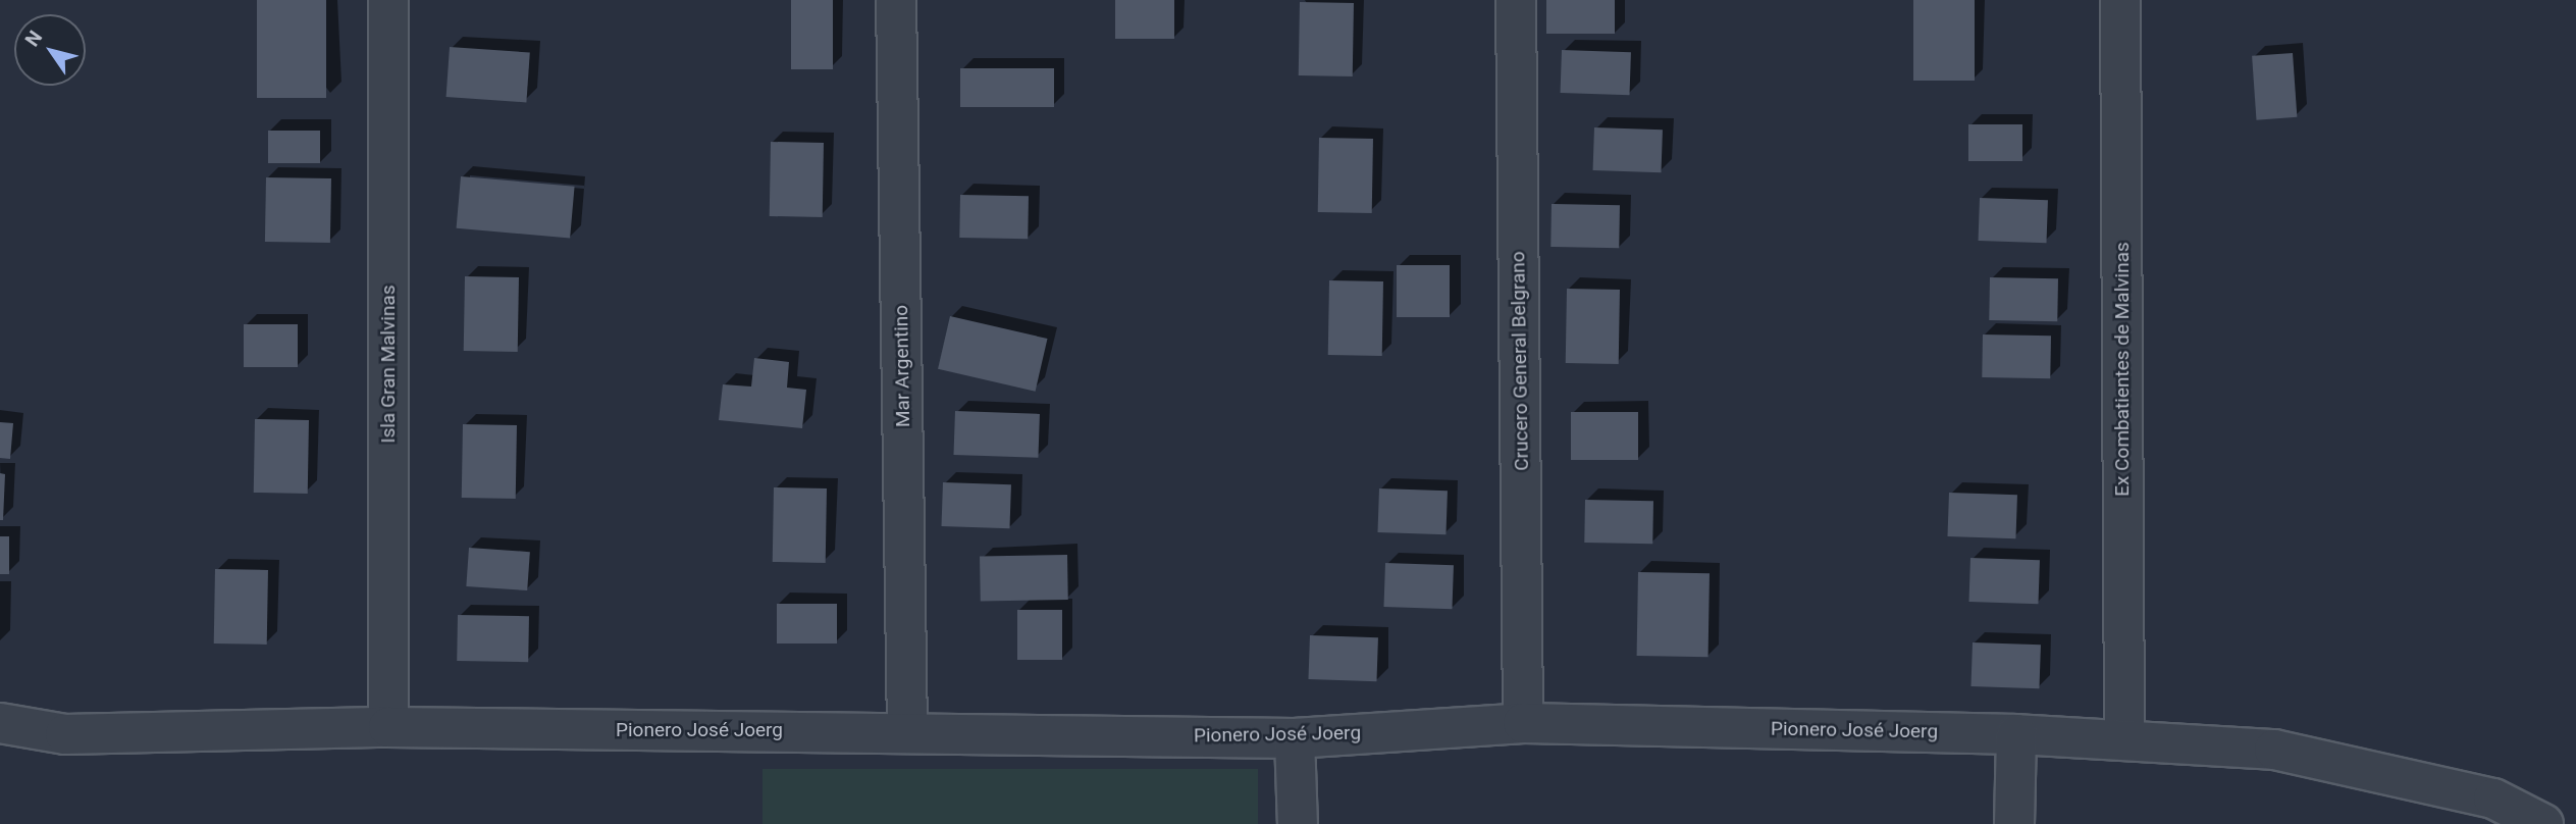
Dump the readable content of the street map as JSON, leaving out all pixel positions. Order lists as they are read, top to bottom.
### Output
{
  "streets": {
    "street": [
      "Crucero General Belgrano",
      "Isla Gran Malvinas",
      "Mar Argentino",
      "Ex Combatientes de Malvinas",
      "Pionero José Joerg"
    ]
  },
  "crossings": [
    ["Crucero General Belgrano", "Pionero José Joerg"],
    ["Isla Gran Malvinas", "Pionero José Joerg"],
    ["Mar Argentino", "Pionero José Joerg"],
    ["Ex Combatientes de Malvinas", "Pionero José Joerg"]
  ],
  "north": "top left"
}
